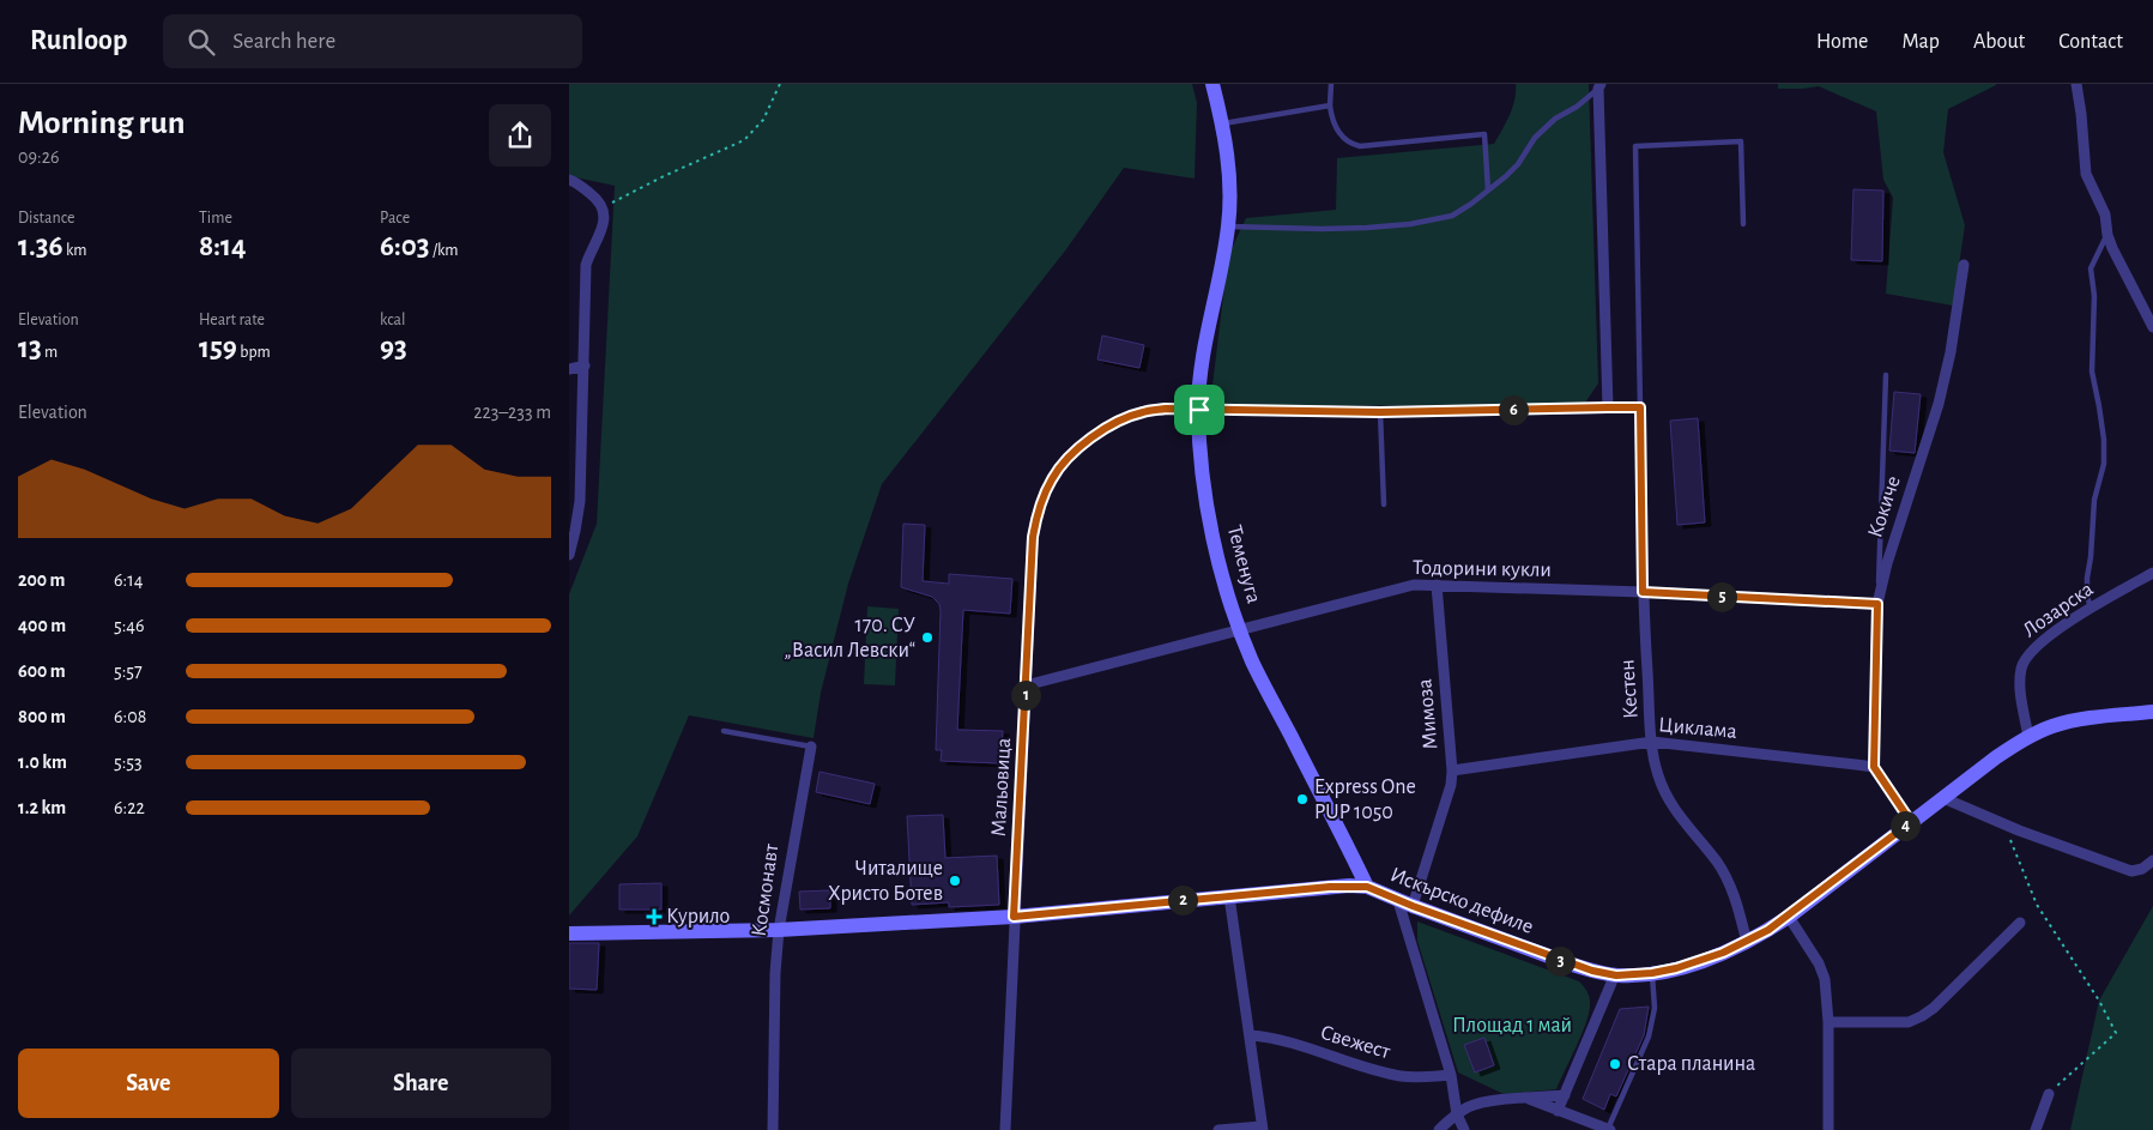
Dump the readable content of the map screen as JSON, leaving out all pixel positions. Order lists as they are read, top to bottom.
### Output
{
  "streets": {
    "main road": ["Теменуга", "Искърско дефиле"],
    "street": [
      "Кокиче",
      "Тодорини кукли",
      "Лозарска",
      "Кестен",
      "Мимоза",
      "Циклама",
      "Мальовица",
      "Космонавт",
      "Свежест"
    ]
  },
  "crossings": [
    ["Кокиче", "Тодорини кукли"],
    ["Кокиче", "Циклама"],
    ["Теменуга", "Тодорини кукли"],
    ["Теменуга", "Мальовица"],
    ["Теменуга", "Искърско дефиле"],
    ["Тодорини кукли", "Кестен"],
    ["Тодорини кукли", "Мимоза"],
    ["Тодорини кукли", "Мальовица"],
    ["Лозарска", "Искърско дефиле"],
    ["Кестен", "Циклама"],
    ["Кестен", "Мальовица"],
    ["Кестен", "Искърско дефиле"],
    ["Мимоза", "Циклама"],
    ["Мимоза", "Искърско дефиле"],
    ["Мальовица", "Искърско дефиле"],
    ["Космонавт", "Искърско дефиле"]
  ],
  "parks": ["Площад 1 май"],
  "places": {
    "other": [
      "170. СУ „Васил Левски“",
      "Express One PUP 1050",
      "Читалище Христо Ботев",
      "Стара планина"
    ],
    "health": ["Курило"]
  },
  "page": {
    "header": "Runloop",
    "search": "Search here",
    "nav": [
      "Home",
      "Map",
      "About",
      "Contact"
    ],
    "heading": ["Morning run", "09:26"],
    "stats": [
      ["Distance", "1.36 km"],
      ["Time", "8:14"],
      ["Pace", "6:03 /km"],
      ["Elevation", "13 m"],
      ["Heart rate", "159 bpm"],
      ["kcal", "93"]
    ],
    "chart": ["Elevation", "223–233 m"],
    "pins": [
      "6",
      "5",
      "1",
      "4",
      "2",
      "3"
    ],
    "list": [
      {
        "name": "200 m",
        "note": "6:14"
      },
      {
        "name": "400 m",
        "note": "5:46"
      },
      {
        "name": "600 m",
        "note": "5:57"
      },
      {
        "name": "800 m",
        "note": "6:08"
      },
      {
        "name": "1.0 km",
        "note": "5:53"
      },
      {
        "name": "1.2 km",
        "note": "6:22"
      }
    ],
    "buttons": ["Save", "Share"]
  }
}
